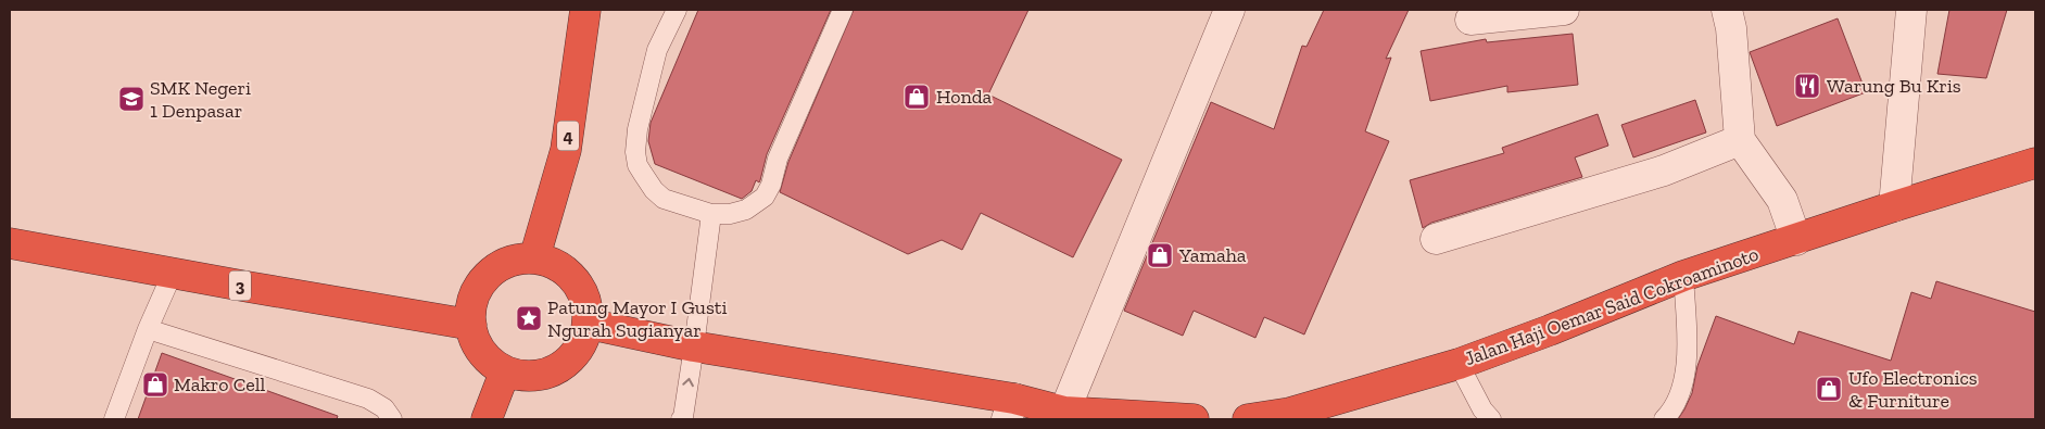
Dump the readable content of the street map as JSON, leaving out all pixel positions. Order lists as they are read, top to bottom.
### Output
{
  "streets": {
    "highway": ["4", "3", "Jalan Haji Oemar Said Cokroaminoto"]
  },
  "crossings": [
    ["4", "3"]
  ],
  "places": {
    "restaurant": ["Warung Bu Kris"],
    "shop": [
      "Honda",
      "Yamaha",
      "Makro Cell",
      "Ufo Electronics & Furniture"
    ],
    "school or university": ["SMK Negeri 1 Denpasar"],
    "place": ["Patung Mayor I Gusti Ngurah Sugianyar"]
  }
}
